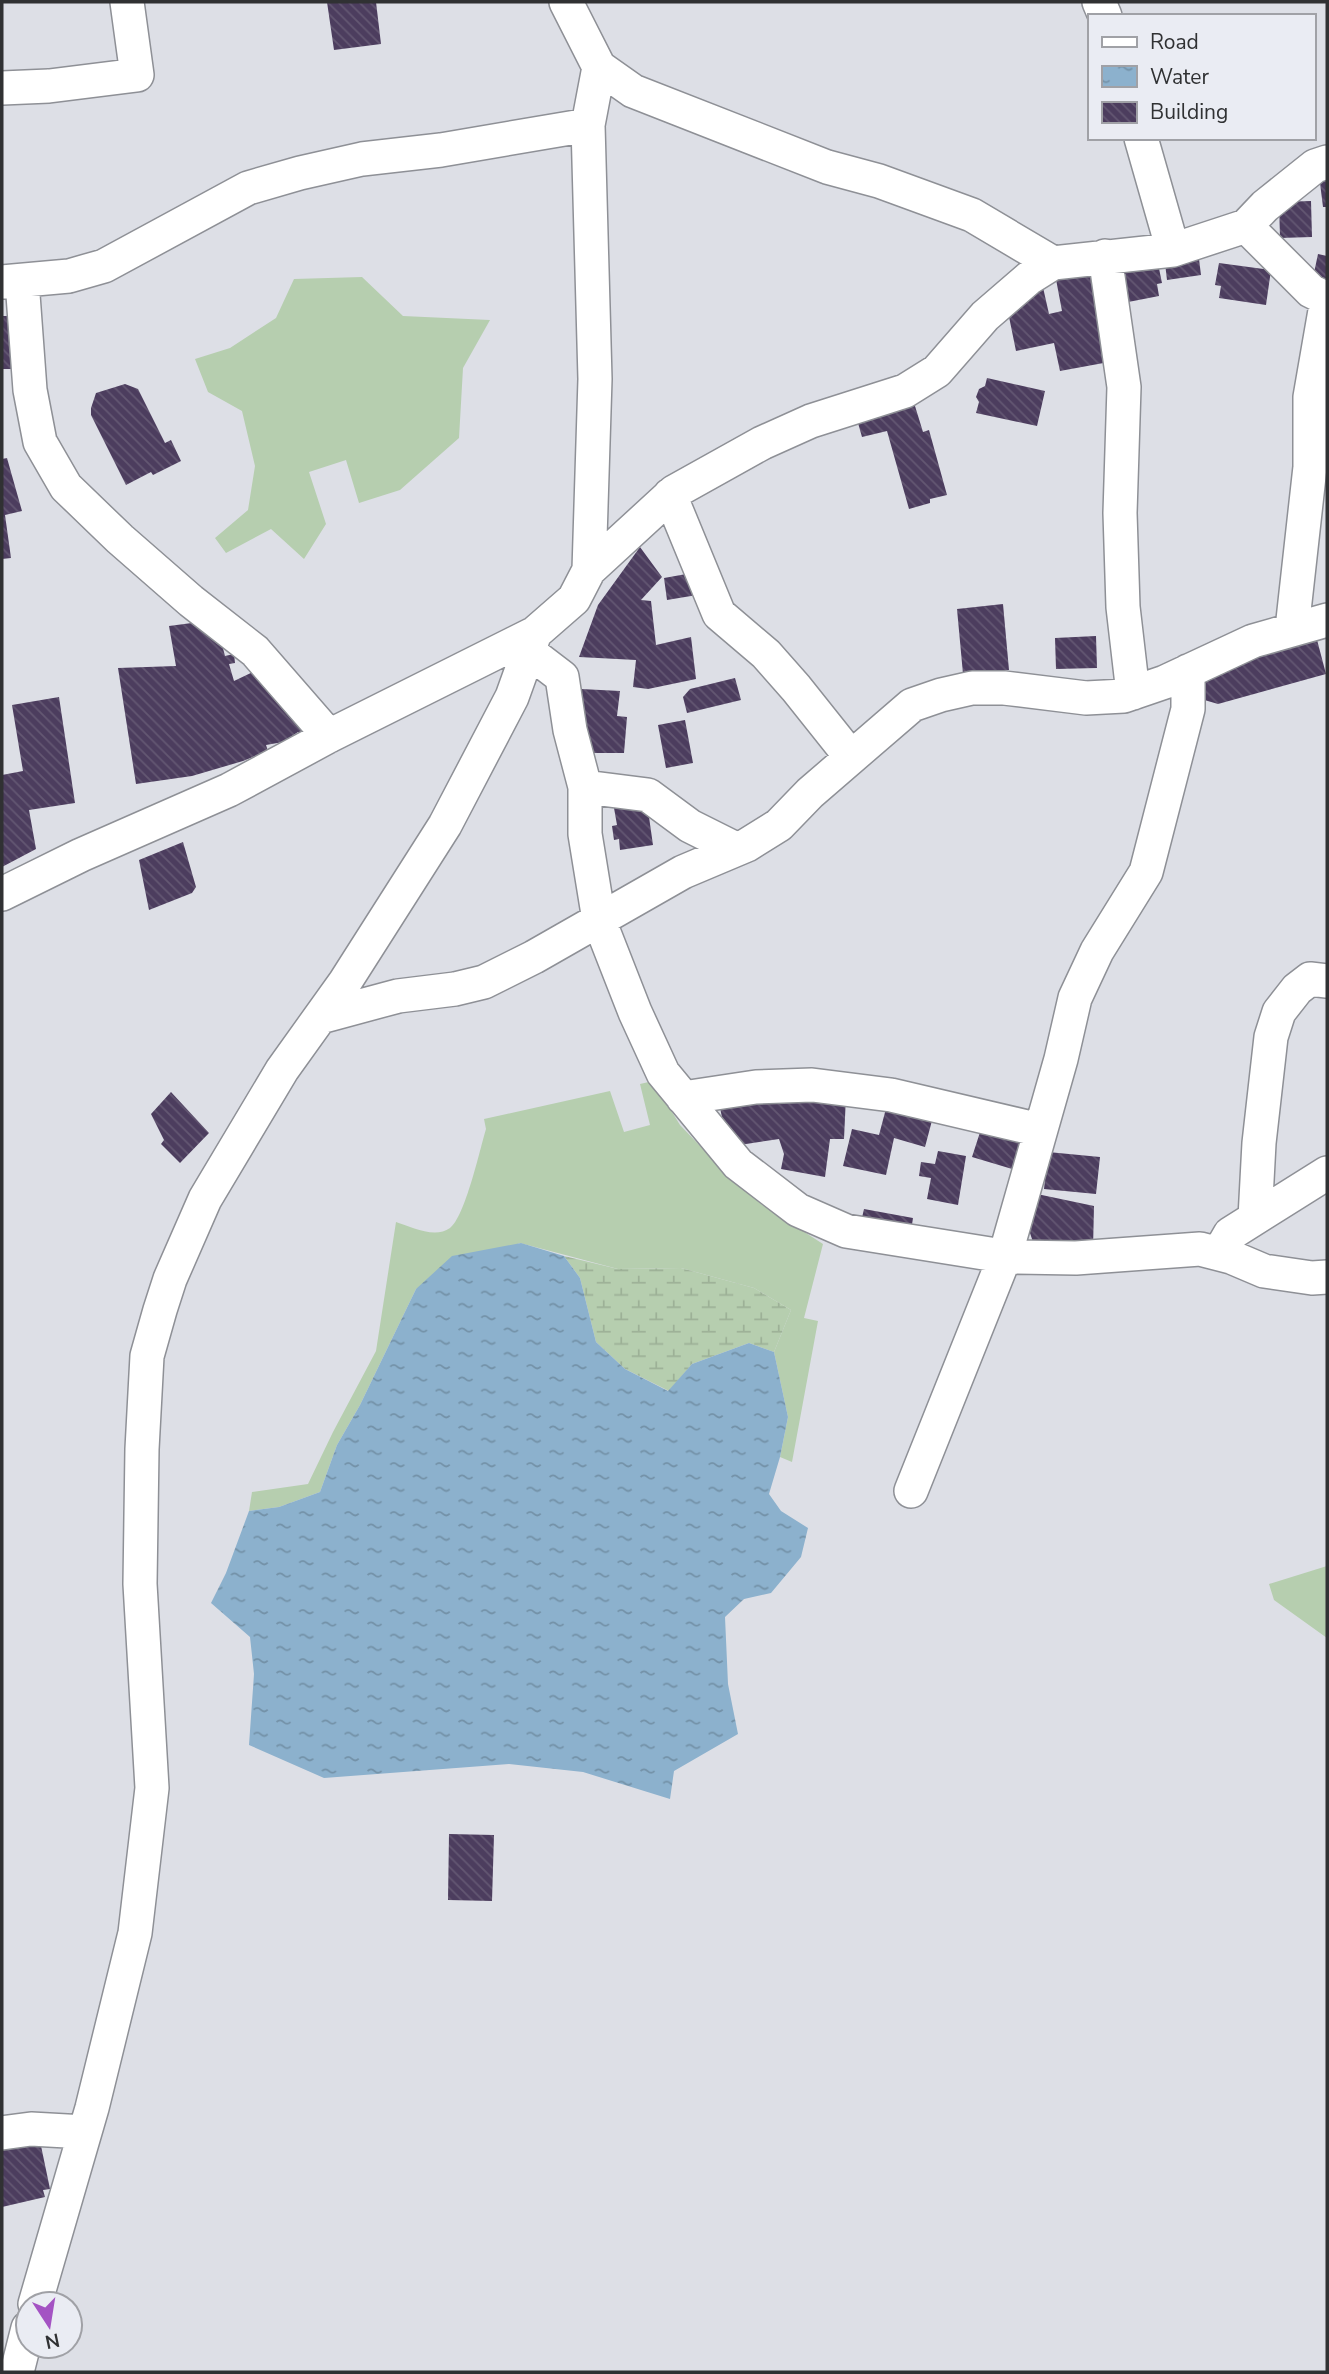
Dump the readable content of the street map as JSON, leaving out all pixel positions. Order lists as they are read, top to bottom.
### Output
{
  "legend": ["Road", "Water", "Building"],
  "north": "bottom"
}
